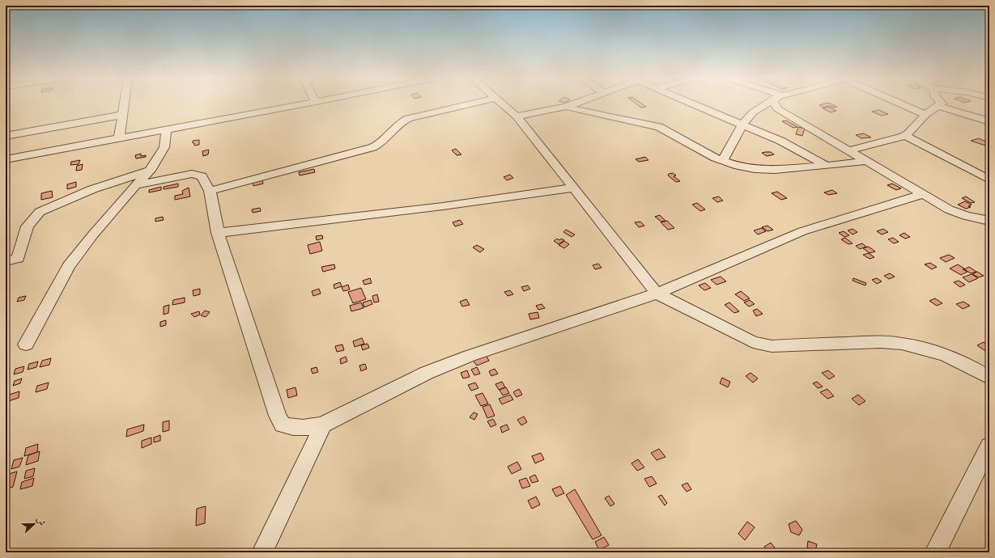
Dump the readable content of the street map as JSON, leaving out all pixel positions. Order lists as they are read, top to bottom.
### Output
{
  "north": "right"
}
